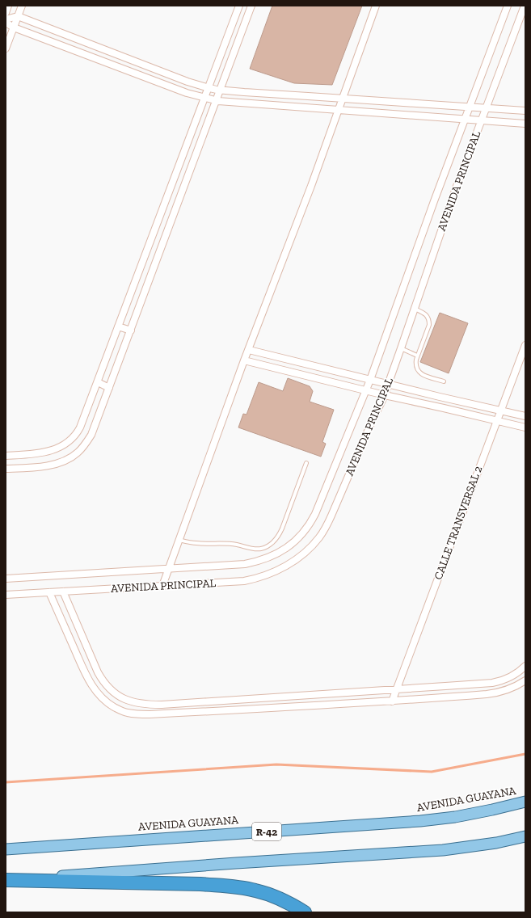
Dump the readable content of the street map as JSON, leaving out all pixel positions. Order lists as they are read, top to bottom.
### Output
{
  "streets": {
    "main road": ["AVENIDA GUAYANA", "R-42"],
    "street": ["AVENIDA PRINCIPAL", "CALLE TRANSVERSAL 2"]
  }
}
